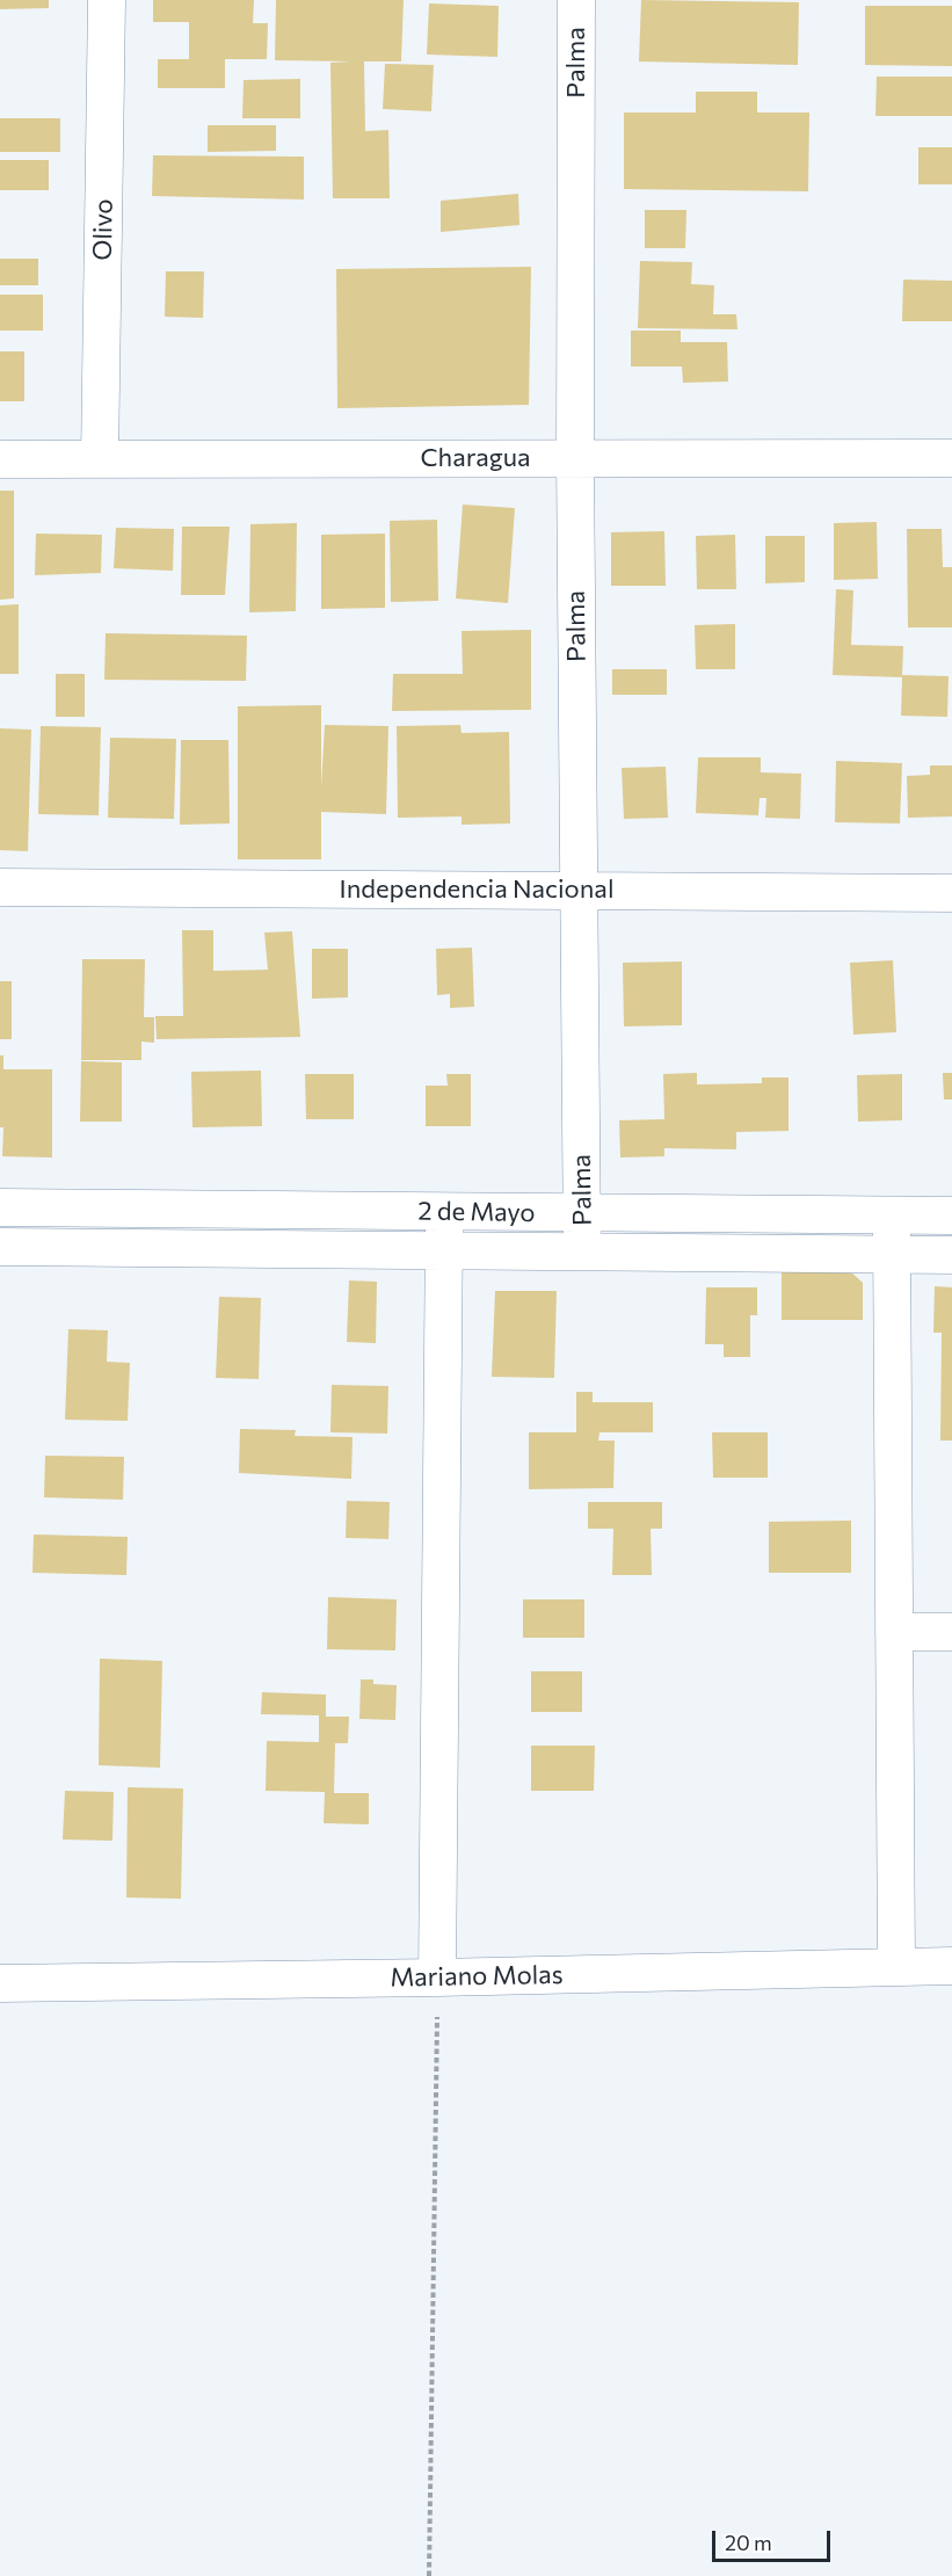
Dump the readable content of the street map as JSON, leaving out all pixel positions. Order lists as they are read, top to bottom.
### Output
{
  "streets": {
    "street": [
      "Palma",
      "Olivo",
      "Charagua",
      "Independencia Nacional",
      "2 de Mayo",
      "Mariano Molas"
    ]
  },
  "crossings": [
    ["Palma", "Charagua"],
    ["Palma", "Independencia Nacional"],
    ["Palma", "2 de Mayo"],
    ["Olivo", "Charagua"]
  ],
  "scale_bar": "20 m"
}
